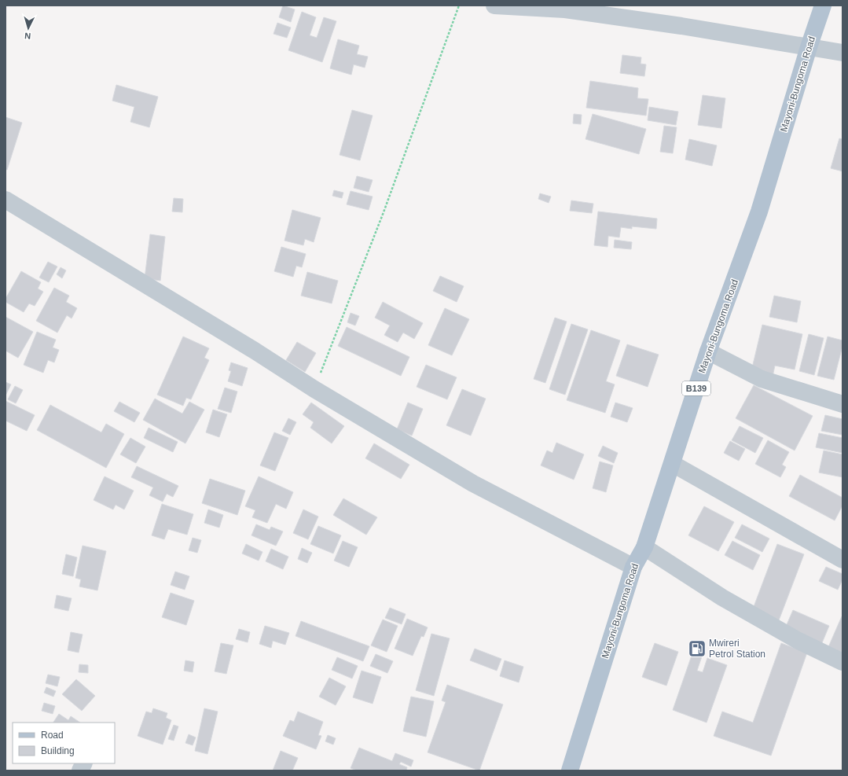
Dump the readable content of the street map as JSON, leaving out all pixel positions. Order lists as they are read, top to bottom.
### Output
{
  "streets": {
    "main road": ["Mayoni-Bungoma Road", "B139"]
  },
  "places": {
    "fuel station": ["Mwireri Petrol Station"]
  },
  "legend": ["Road", "Building"],
  "north": "bottom"
}
